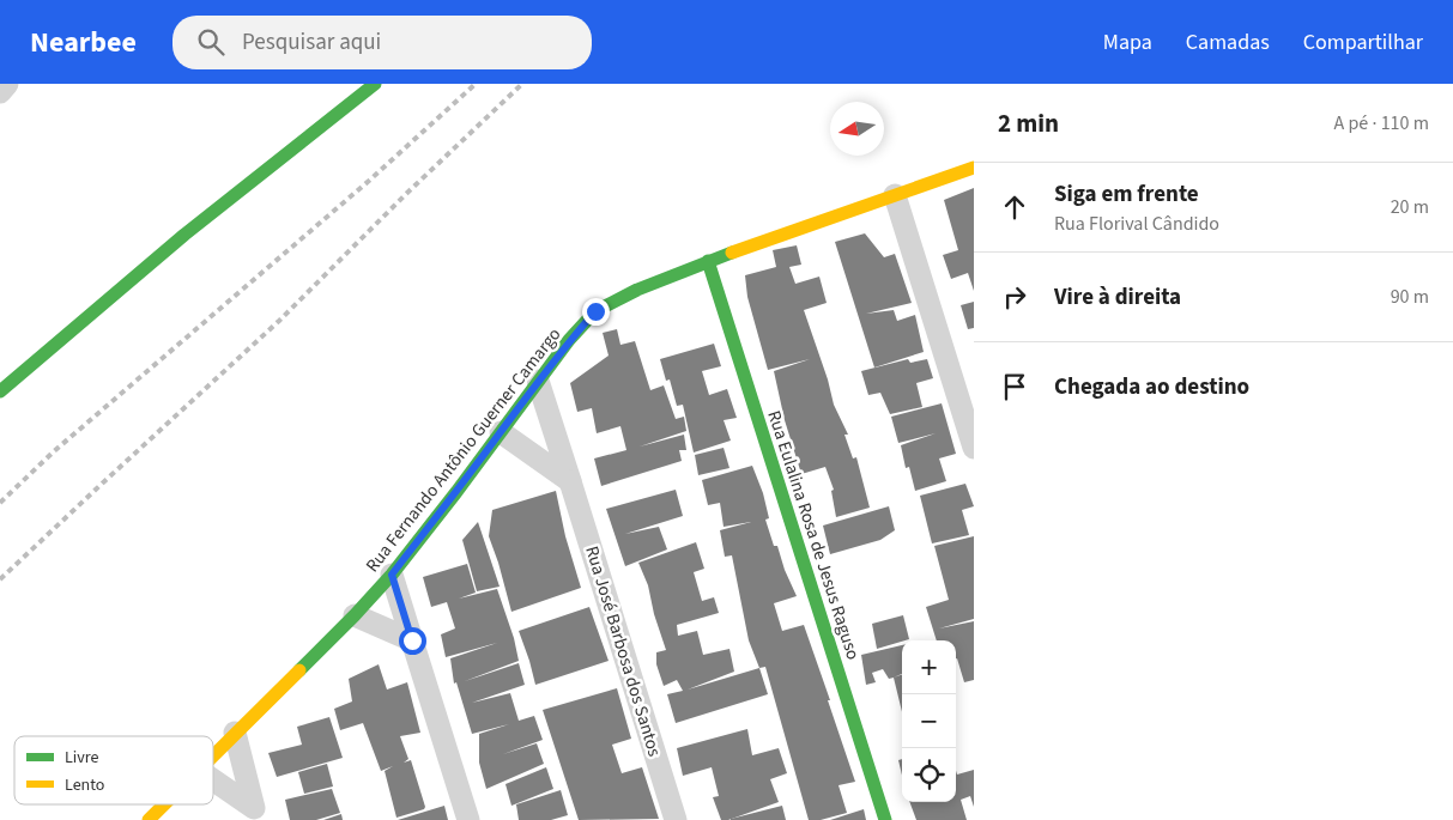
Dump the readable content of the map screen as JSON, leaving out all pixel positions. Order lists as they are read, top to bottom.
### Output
{
  "streets": {
    "street": ["Rua Fernando Antônio Guerner Camargo", "Rua Eulalina Rosa de Jesus Raguso", "Rua José Barbosa dos Santos"]
  },
  "crossings": [
    ["Rua Fernando Antônio Guerner Camargo", "Rua Eulalina Rosa de Jesus Raguso"],
    ["Rua Fernando Antônio Guerner Camargo", "Rua José Barbosa dos Santos"]
  ],
  "legend": ["Livre", "Lento"],
  "north": "left",
  "page": {
    "header": "Nearbee",
    "search": "Pesquisar aqui",
    "nav": ["Mapa", "Camadas", "Compartilhar"],
    "heading": ["2 min", "A pé · 110 m"],
    "list": [
      ["Siga em frente", "Rua Florival Cândido", "20 m"],
      ["Vire à direita", "90 m"],
      "Chegada ao destino"
    ],
    "map_buttons": ["+", "−"]
  }
}
